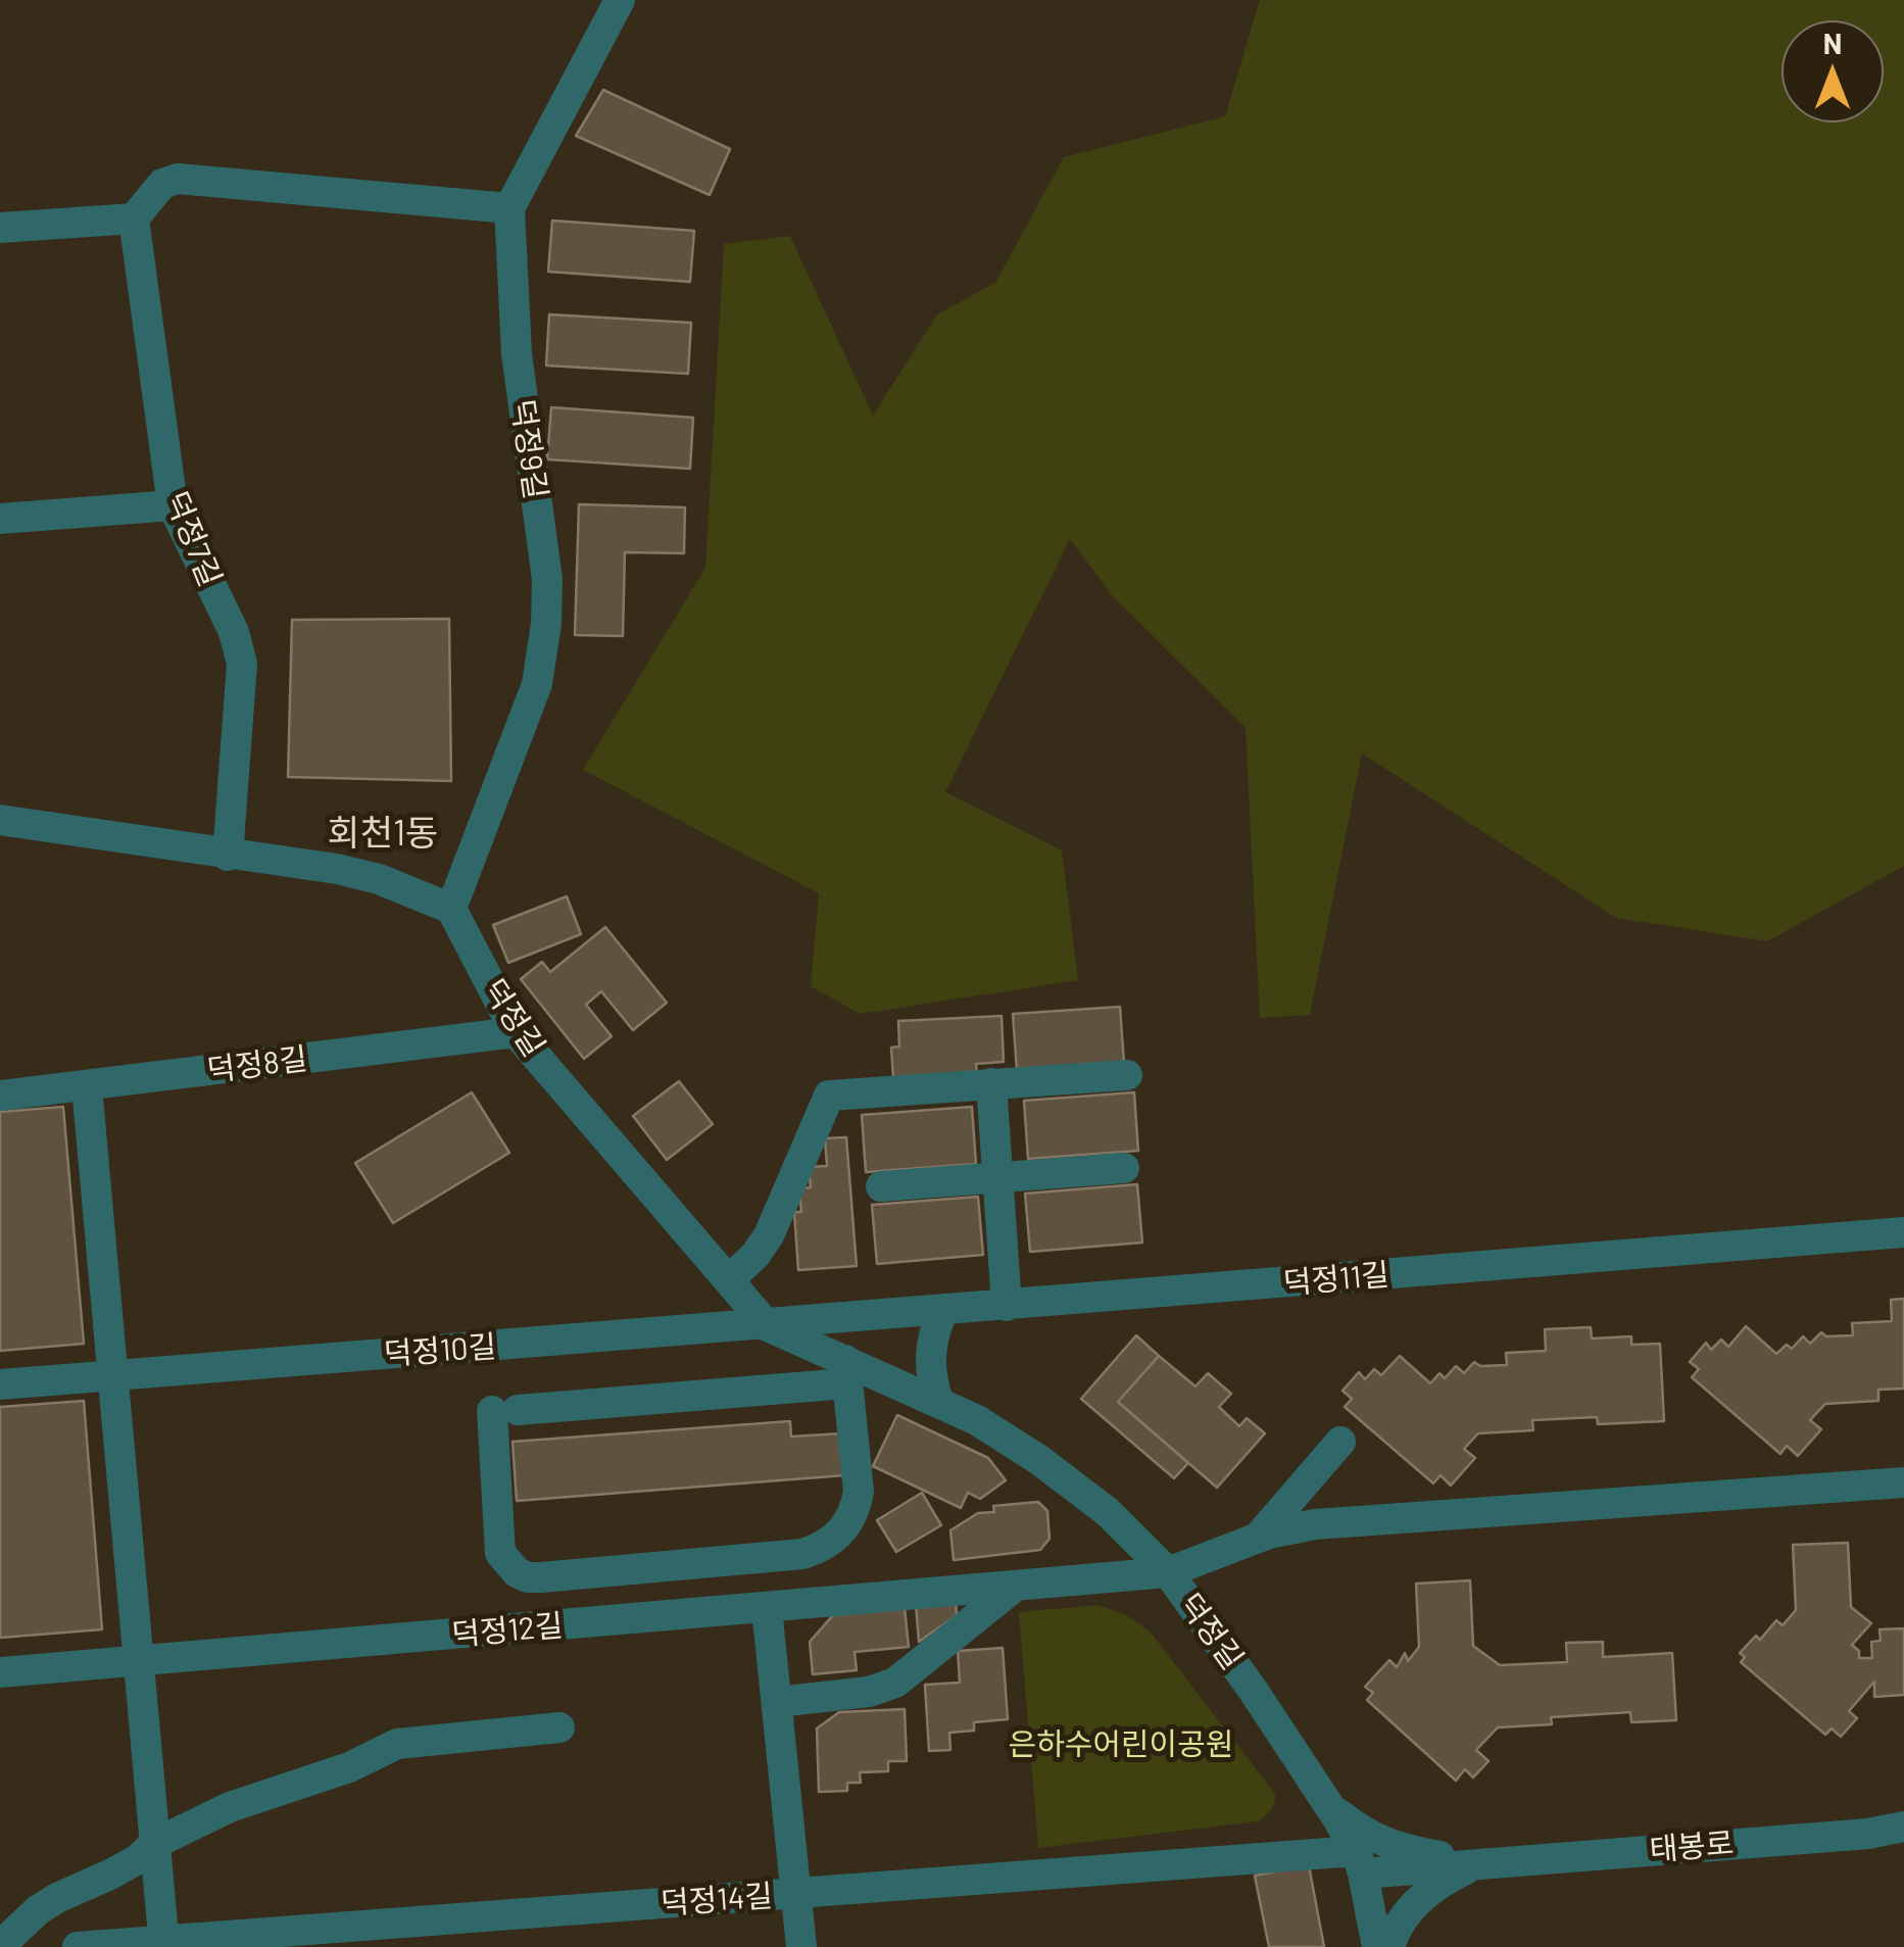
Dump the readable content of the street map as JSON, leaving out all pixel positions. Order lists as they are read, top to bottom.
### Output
{
  "streets": {
    "street": [
      "덕정9길",
      "덕정7길",
      "덕정길",
      "덕정8길",
      "덕정11길",
      "덕정10길",
      "덕정12길",
      "태봉로",
      "덕정14길"
    ]
  },
  "crossings": [
    ["덕정9길", "덕정길"],
    ["덕정길", "덕정8길"],
    ["덕정길", "덕정11길"],
    ["덕정길", "덕정10길"],
    ["덕정길", "덕정12길"],
    ["덕정길", "태봉로"],
    ["덕정길", "덕정14길"],
    ["덕정11길", "덕정10길"],
    ["태봉로", "덕정14길"]
  ],
  "districts": ["회천1동"],
  "parks": ["은하수어린이공원"],
  "north": "top"
}
